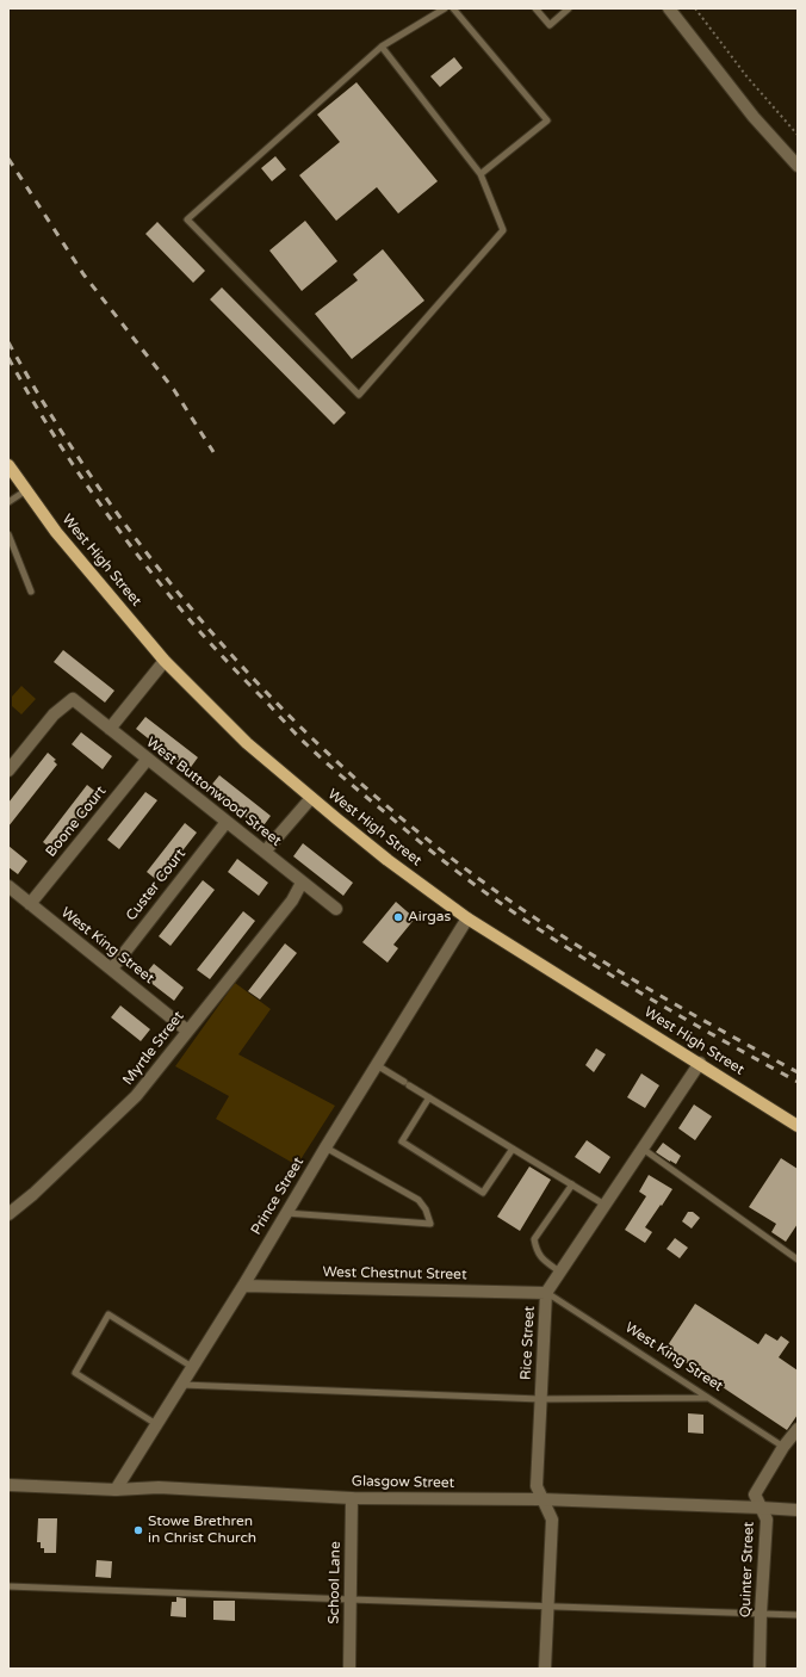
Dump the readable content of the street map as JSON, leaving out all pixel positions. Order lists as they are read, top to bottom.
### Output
{
  "streets": {
    "main road": ["West High Street"],
    "street": [
      "West Buttonwood Street",
      "Boone Court",
      "Custer Court",
      "West King Street",
      "Myrtle Street",
      "Prince Street",
      "West Chestnut Street",
      "Rice Street",
      "Glasgow Street",
      "Quinter Street",
      "School Lane"
    ]
  },
  "crossings": [
    ["West High Street", "Prince Street"],
    ["West High Street", "Rice Street"],
    ["West Buttonwood Street", "Boone Court"],
    ["West Buttonwood Street", "Custer Court"],
    ["West Buttonwood Street", "Myrtle Street"],
    ["Boone Court", "West King Street"],
    ["Custer Court", "West King Street"],
    ["West King Street", "Myrtle Street"],
    ["West King Street", "West Chestnut Street"],
    ["West King Street", "Rice Street"],
    ["West King Street", "Quinter Street"],
    ["Prince Street", "West Chestnut Street"],
    ["Prince Street", "Glasgow Street"],
    ["West Chestnut Street", "Rice Street"],
    ["Rice Street", "Glasgow Street"],
    ["Glasgow Street", "Quinter Street"],
    ["Glasgow Street", "School Lane"]
  ],
  "places": ["Airgas", "Stowe Brethren in Christ Church"]
}
